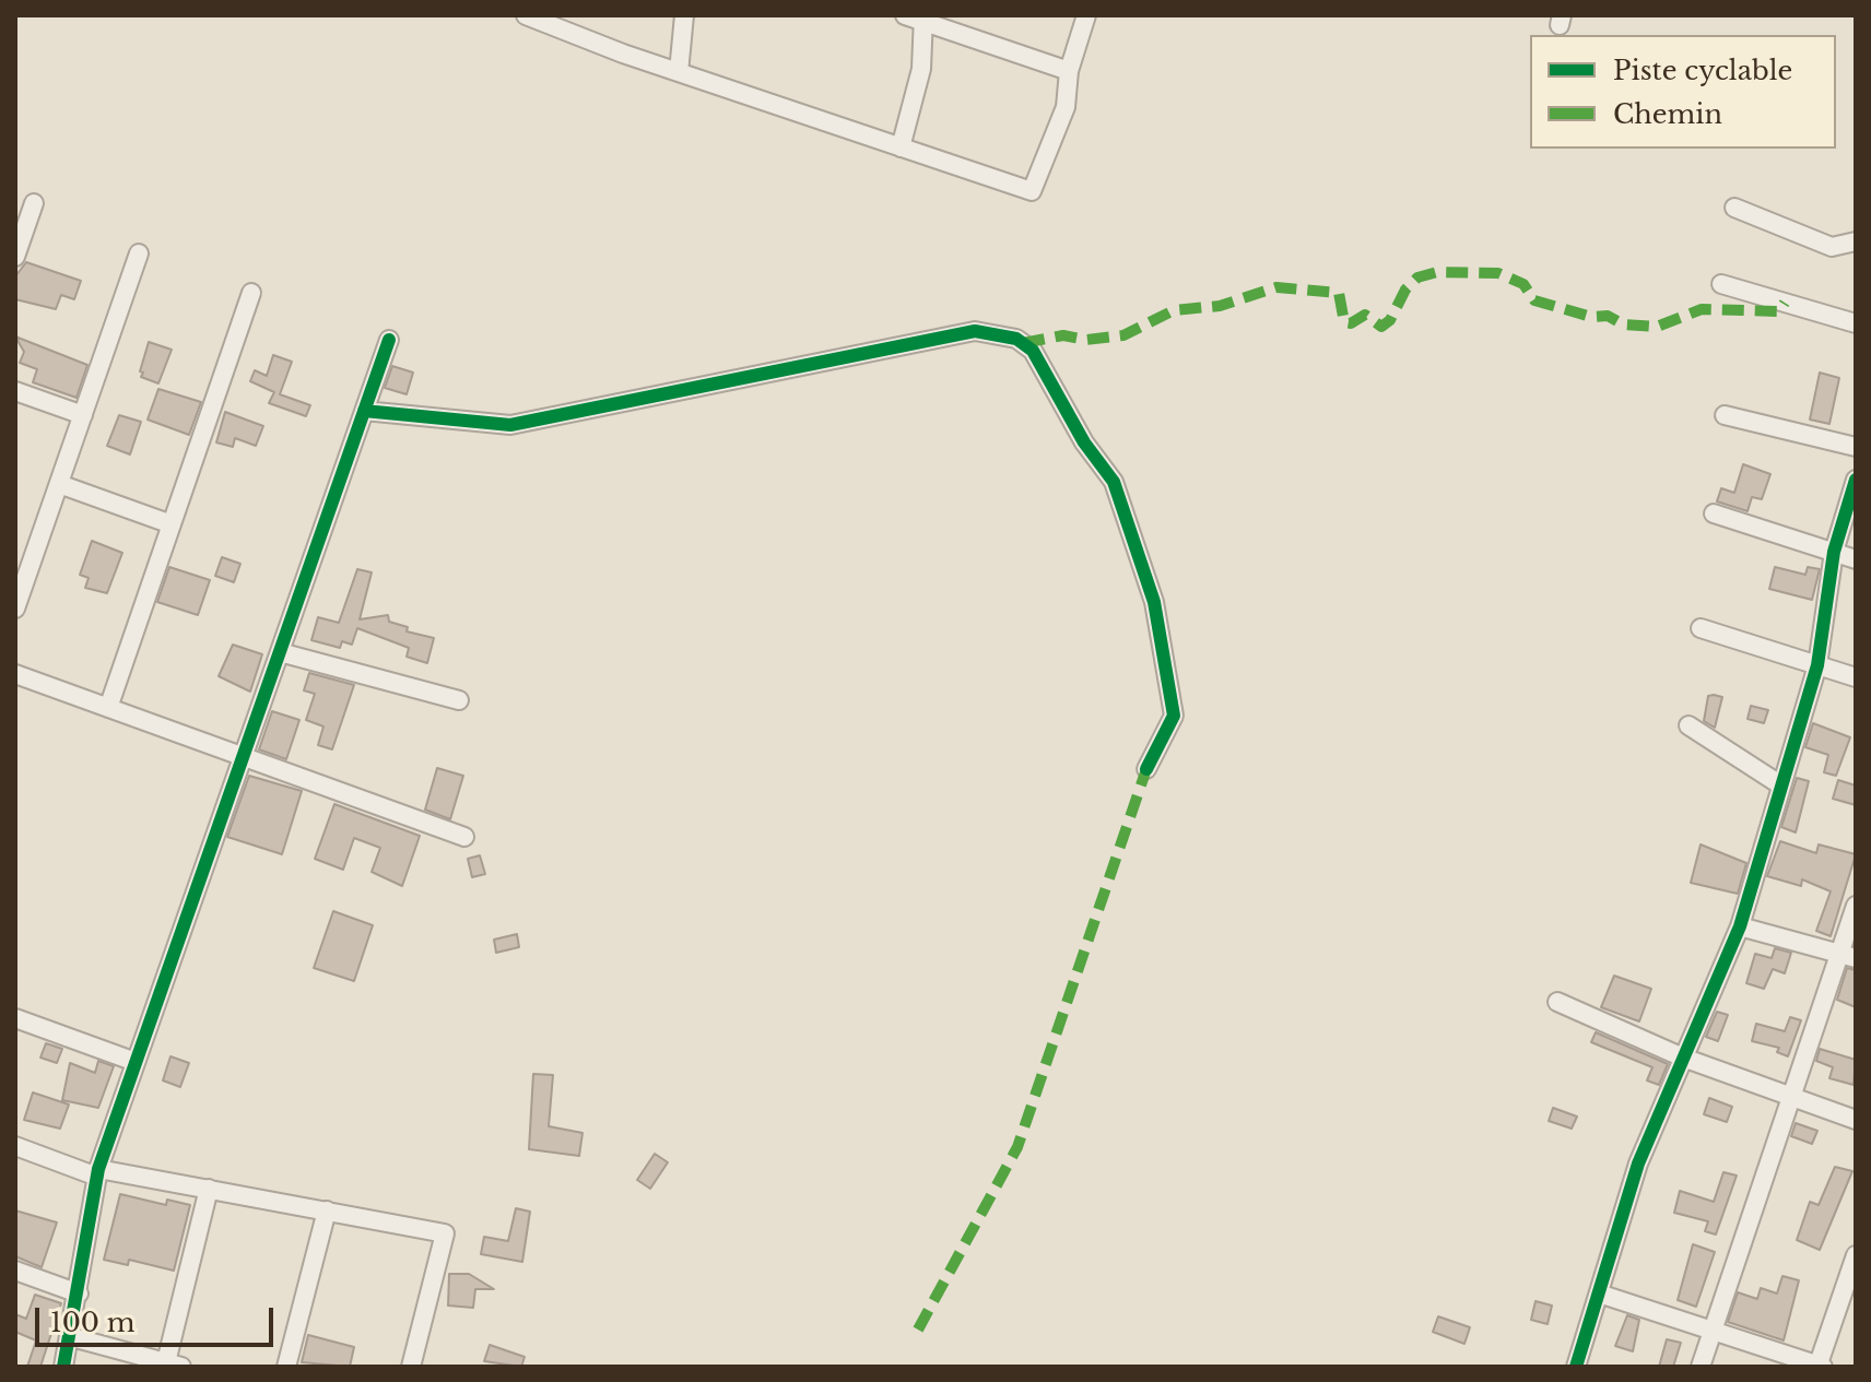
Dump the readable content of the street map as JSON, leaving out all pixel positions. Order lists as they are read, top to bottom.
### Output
{
  "legend": ["Piste cyclable", "Chemin"],
  "scale_bar": "100 m"
}
